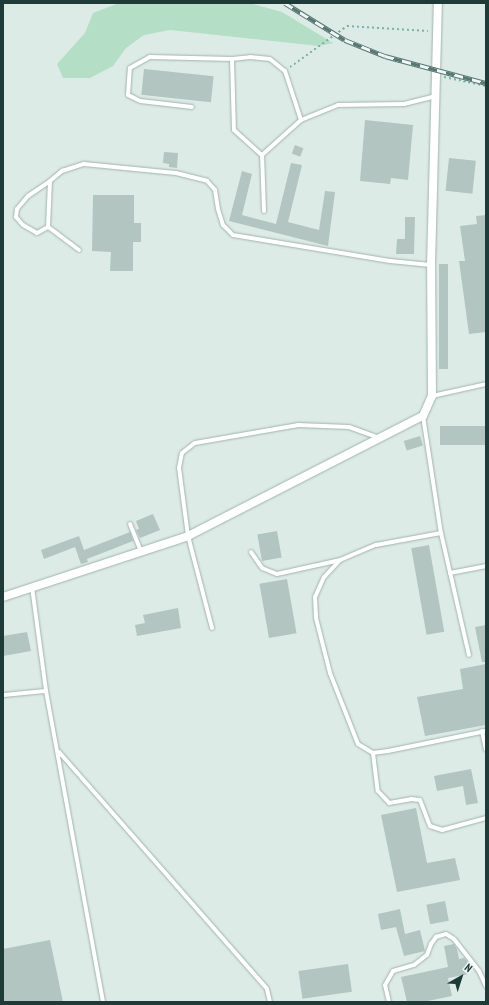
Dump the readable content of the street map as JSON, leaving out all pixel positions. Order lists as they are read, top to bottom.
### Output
{
  "north": "top right"
}
